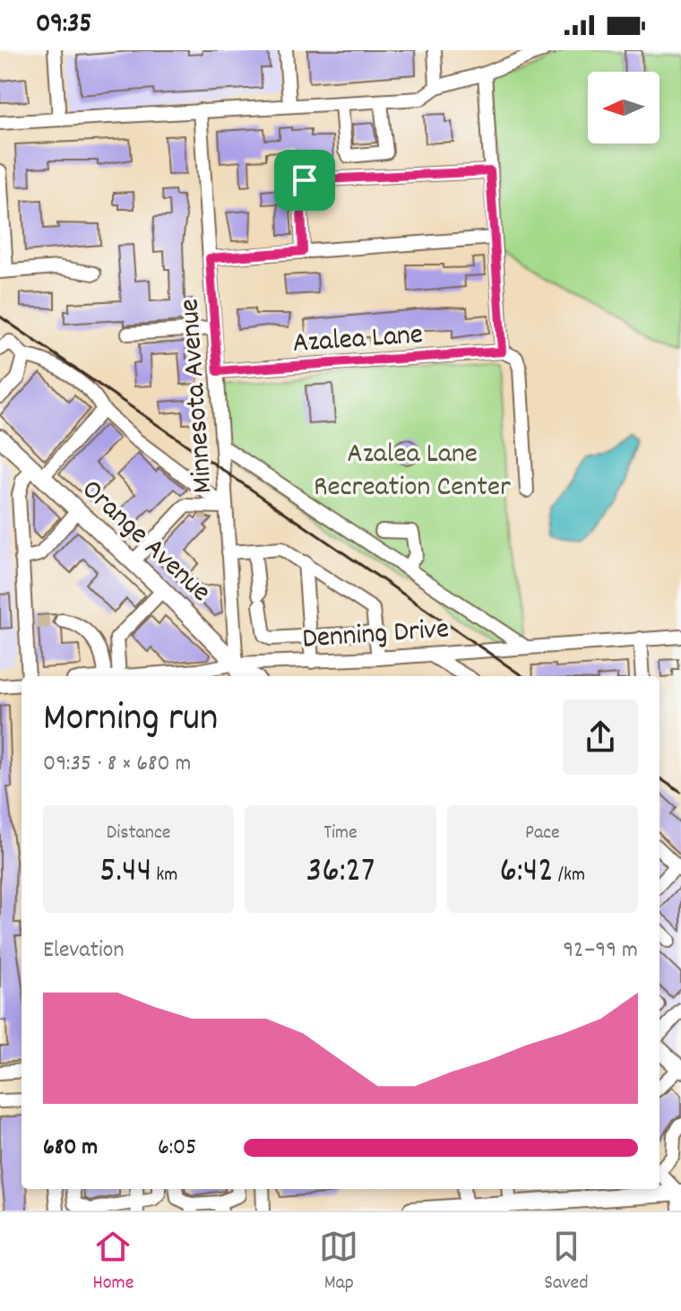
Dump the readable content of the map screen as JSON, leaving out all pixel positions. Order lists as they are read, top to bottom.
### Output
{
  "streets": {
    "main road": ["Orange Avenue"],
    "street": ["Azalea Lane", "Minnesota Avenue", "Denning Drive"]
  },
  "crossings": [
    ["Azalea Lane", "Minnesota Avenue"],
    ["Minnesota Avenue", "Orange Avenue"],
    ["Minnesota Avenue", "Denning Drive"],
    ["Orange Avenue", "Denning Drive"]
  ],
  "parks": ["Azalea Lane Recreation Center"],
  "north": "left",
  "page": {
    "status": "09:35",
    "heading": ["Morning run", "09:35 · 8 × 680 m"],
    "stats": [
      ["Distance", "5.44 km"],
      ["Time", "36:27"],
      ["Pace", "6:42 /km"]
    ],
    "chart": ["Elevation", "92–99 m"],
    "list": [
      {
        "name": "680 m",
        "note": "6:05"
      }
    ],
    "tabs": ["Home", "Map", "Saved"]
  }
}
